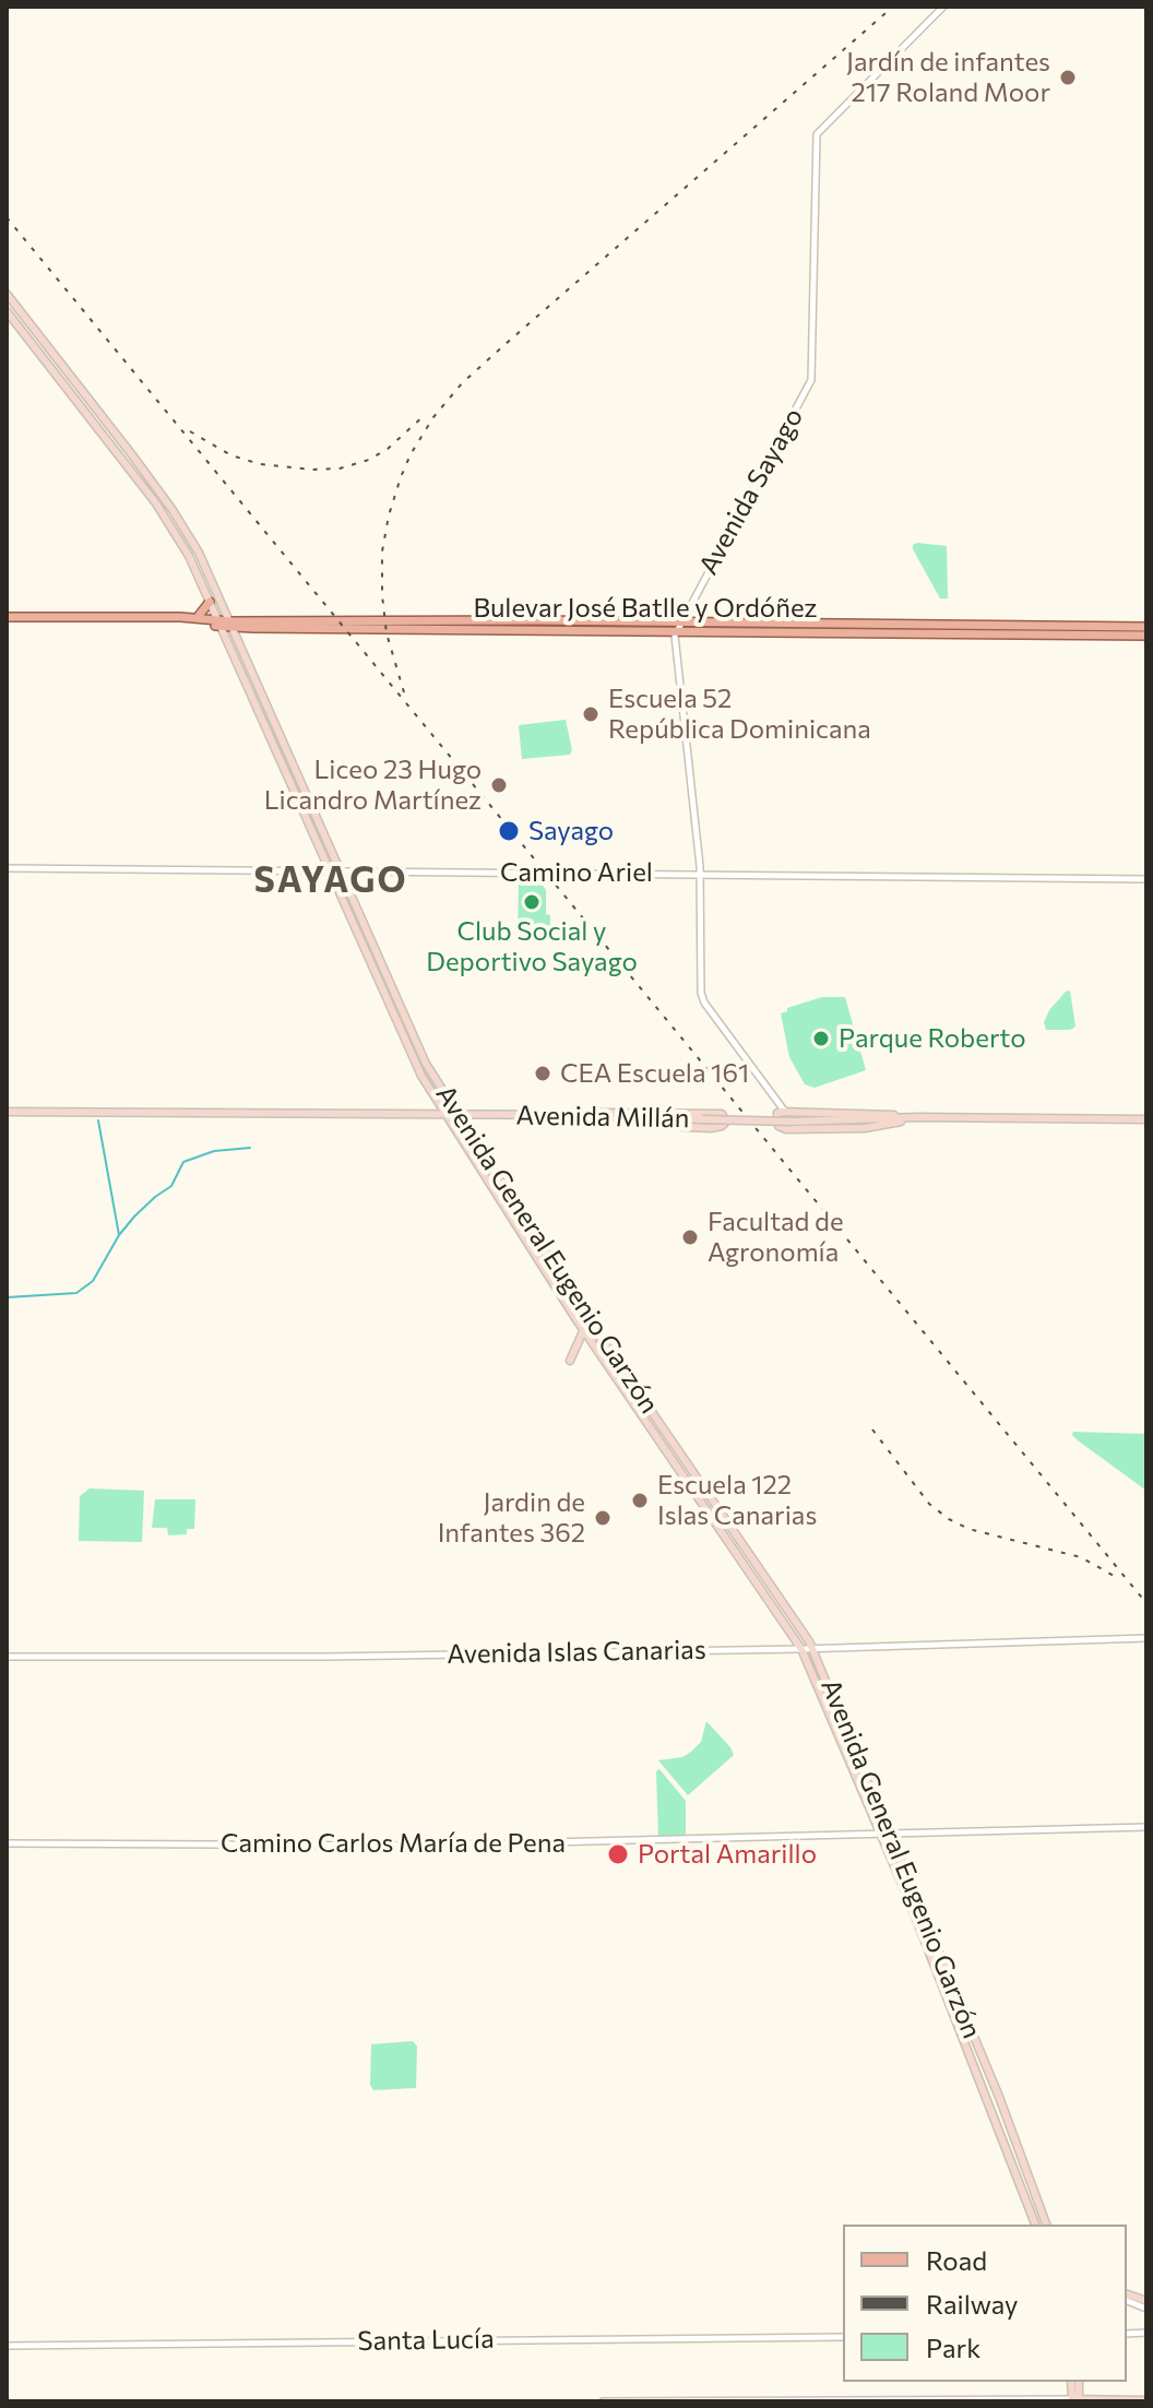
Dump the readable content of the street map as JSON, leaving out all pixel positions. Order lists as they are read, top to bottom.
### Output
{
  "streets": {
    "main road": ["Bulevar José Batlle y Ordóñez", "Avenida Millán", "Avenida General Eugenio Garzón"],
    "street": [
      "Avenida Sayago",
      "Camino Ariel",
      "Avenida Islas Canarias",
      "Camino Carlos María de Pena",
      "Santa Lucía"
    ]
  },
  "crossings": [
    ["Avenida Sayago", "Bulevar José Batlle y Ordóñez"],
    ["Bulevar José Batlle y Ordóñez", "Avenida General Eugenio Garzón"],
    ["Camino Ariel", "Avenida General Eugenio Garzón"],
    ["Avenida Millán", "Avenida General Eugenio Garzón"],
    ["Avenida General Eugenio Garzón", "Avenida Islas Canarias"],
    ["Avenida General Eugenio Garzón", "Camino Carlos María de Pena"]
  ],
  "districts": ["SAYAGO"],
  "places": [
    "Jardín de infantes 217 Roland Moor",
    "Escuela 52 República Dominicana",
    "Liceo 23 Hugo Licandro Martínez",
    "Sayago",
    "Club Social y Deportivo Sayago",
    "Parque Roberto",
    "CEA Escuela 161",
    "Facultad de Agronomía",
    "Escuela 122 Islas Canarias",
    "Jardin de Infantes 362",
    "Portal Amarillo"
  ],
  "legend": ["Road", "Railway", "Park"]
}
